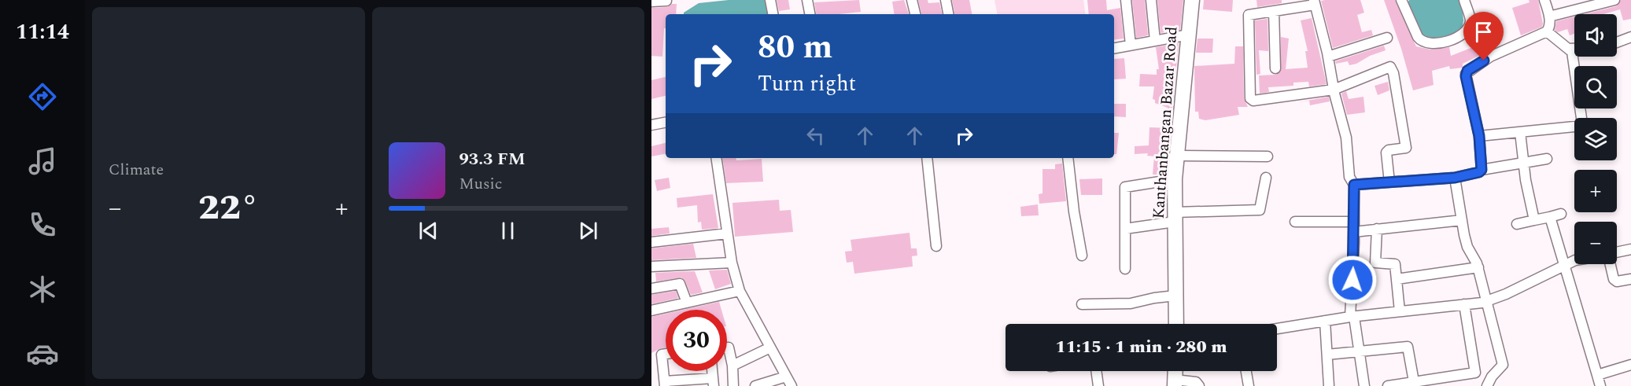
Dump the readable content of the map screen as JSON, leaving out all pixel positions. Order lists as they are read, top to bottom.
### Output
{
  "streets": {
    "street": ["Kanthanbangan Bazar Road"]
  },
  "page": {
    "tabs": "11:14",
    "tile": "Climate",
    "map_buttons": ["+", "−"],
    "turn": ["80 m", "Turn right"],
    "song": ["93.3 FM", "Music"],
    "heat": ["−", "22°", "+"],
    "limit": "30",
    "trip": "11:15 · 1 min · 280 m"
  }
}
